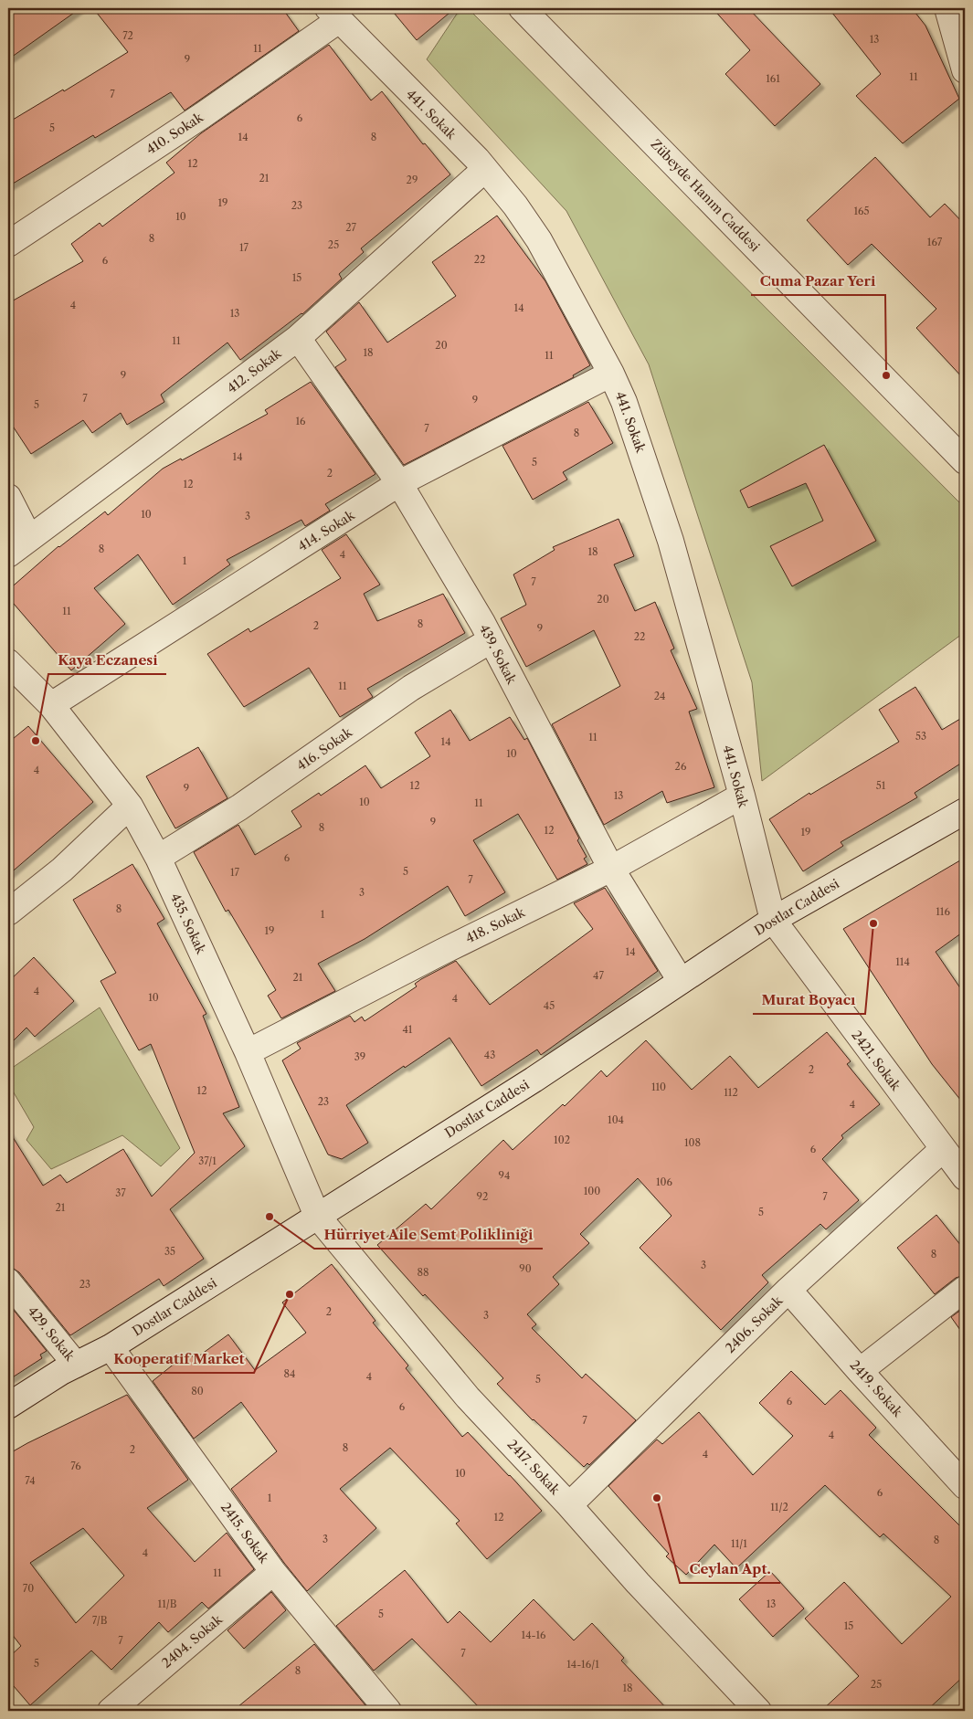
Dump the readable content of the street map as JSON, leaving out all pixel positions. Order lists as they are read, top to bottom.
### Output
{
  "streets": {
    "street": [
      "441. Sokak",
      "410. Sokak",
      "Zübeyde Hanım Caddesi",
      "412. Sokak",
      "414. Sokak",
      "439. Sokak",
      "416. Sokak",
      "Dostlar Caddesi",
      "435. Sokak",
      "418. Sokak",
      "2421. Sokak",
      "2406. Sokak",
      "429. Sokak",
      "2419. Sokak",
      "2417. Sokak",
      "2415. Sokak",
      "2404. Sokak"
    ]
  },
  "crossings": [
    ["441. Sokak", "410. Sokak"],
    ["441. Sokak", "412. Sokak"],
    ["441. Sokak", "414. Sokak"],
    ["441. Sokak", "Dostlar Caddesi"],
    ["441. Sokak", "418. Sokak"],
    ["441. Sokak", "2421. Sokak"],
    ["412. Sokak", "439. Sokak"],
    ["414. Sokak", "439. Sokak"],
    ["414. Sokak", "435. Sokak"],
    ["439. Sokak", "416. Sokak"],
    ["439. Sokak", "Dostlar Caddesi"],
    ["439. Sokak", "418. Sokak"],
    ["416. Sokak", "435. Sokak"],
    ["Dostlar Caddesi", "435. Sokak"],
    ["Dostlar Caddesi", "2421. Sokak"],
    ["Dostlar Caddesi", "429. Sokak"],
    ["Dostlar Caddesi", "2417. Sokak"],
    ["Dostlar Caddesi", "2415. Sokak"],
    ["435. Sokak", "418. Sokak"],
    ["435. Sokak", "2417. Sokak"],
    ["2421. Sokak", "2406. Sokak"],
    ["2406. Sokak", "2419. Sokak"],
    ["2406. Sokak", "2417. Sokak"],
    ["2415. Sokak", "2404. Sokak"]
  ],
  "places": [
    "Cuma Pazar Yeri",
    "Kaya Eczanesi",
    "Murat Boyacı",
    "Hürriyet Aile Semt Polikliniği",
    "Kooperatif Market",
    "Ceylan Apt."
  ],
  "house_numbers": [
    "72",
    "13",
    "11",
    "9",
    "11",
    "161",
    "7",
    "6",
    "5",
    "14",
    "8",
    "12",
    "21",
    "29",
    "19",
    "23",
    "165",
    "10",
    "27",
    "8",
    "167",
    "25",
    "17",
    "22",
    "6",
    "15",
    "4",
    "14",
    "13",
    "11",
    "20",
    "18",
    "11",
    "9",
    "7",
    "9",
    "5",
    "16",
    "7",
    "8",
    "14",
    "5",
    "2",
    "12",
    "10",
    "3",
    "8",
    "18",
    "4",
    "1",
    "7",
    "20",
    "11",
    "8",
    "2",
    "9",
    "22",
    "11",
    "24",
    "53",
    "11",
    "14",
    "10",
    "26",
    "4",
    "12",
    "51",
    "9",
    "13",
    "10",
    "11",
    "9",
    "8",
    "12",
    "19",
    "6",
    "5",
    "17",
    "7",
    "3",
    "8",
    "116",
    "1",
    "19",
    "14",
    "114",
    "47",
    "21",
    "4",
    "10",
    "4",
    "45",
    "41",
    "43",
    "39",
    "2",
    "110",
    "12",
    "112",
    "23",
    "4",
    "104",
    "102",
    "108",
    "6",
    "37/1",
    "94",
    "106",
    "100",
    "37",
    "92",
    "7",
    "21",
    "5",
    "35",
    "8",
    "3",
    "90",
    "88",
    "23",
    "2",
    "3",
    "84",
    "4",
    "5",
    "80",
    "6",
    "6",
    "7",
    "4",
    "8",
    "2",
    "4",
    "76",
    "10",
    "74",
    "6",
    "1",
    "11/2",
    "12",
    "3",
    "8",
    "11/1",
    "4",
    "11",
    "70",
    "11/B",
    "13",
    "5",
    "7/B",
    "15",
    "14-16",
    "7",
    "7",
    "5",
    "14-16/1",
    "8",
    "25",
    "18"
  ]
}
